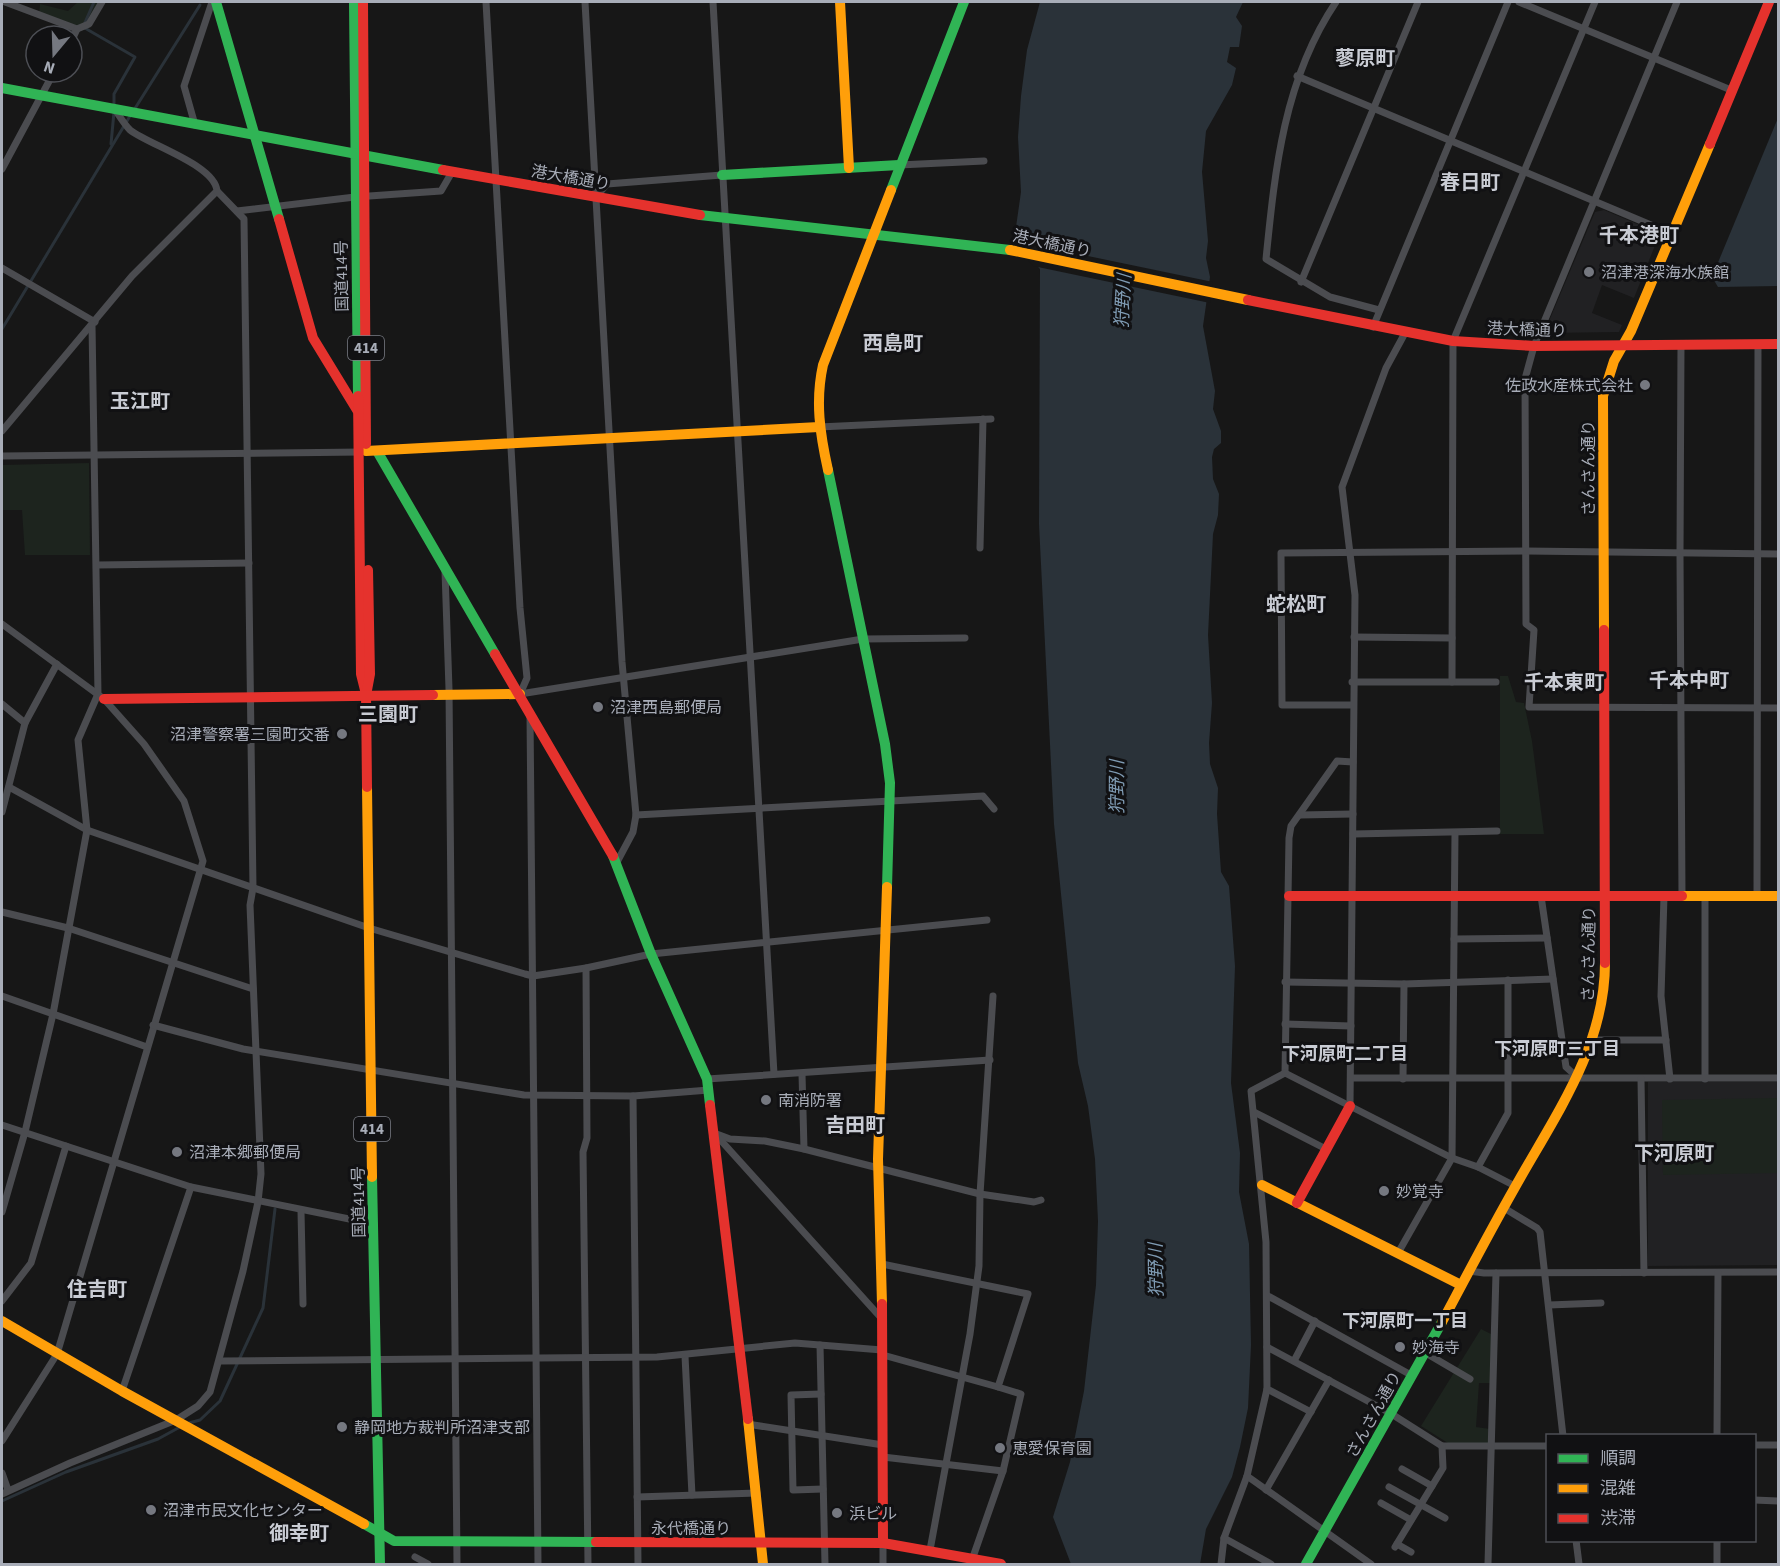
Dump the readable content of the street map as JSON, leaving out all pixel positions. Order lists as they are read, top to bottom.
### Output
{
  "streets": {
    "main road": [
      "港大橋通り",
      "国道414号",
      "414",
      "さんさん通り",
      "永代橋通り"
    ]
  },
  "crossings": [
    ["港大橋通り", "国道414号"],
    ["港大橋通り", "さんさん通り"],
    ["国道414号", "永代橋通り"]
  ],
  "districts": [
    "蓼原町",
    "春日町",
    "千本港町",
    "西島町",
    "玉江町",
    "蛇松町",
    "千本中町",
    "千本東町",
    "三園町",
    "下河原町三丁目",
    "下河原町二丁目",
    "吉田町",
    "下河原町",
    "住吉町",
    "下河原町一丁目",
    "御幸町"
  ],
  "water": ["狩野川"],
  "places": [
    "沼津港深海水族館",
    "佐政水産株式会社",
    "沼津西島郵便局",
    "沼津警察署三園町交番",
    "南消防署",
    "沼津本郷郵便局",
    "妙覚寺",
    "妙海寺",
    "静岡地方裁判所沼津支部",
    "恵愛保育園",
    "沼津市民文化センター",
    "浜ビル"
  ],
  "legend": ["順調", "混雑", "渋滞"],
  "north": "bottom"
}
